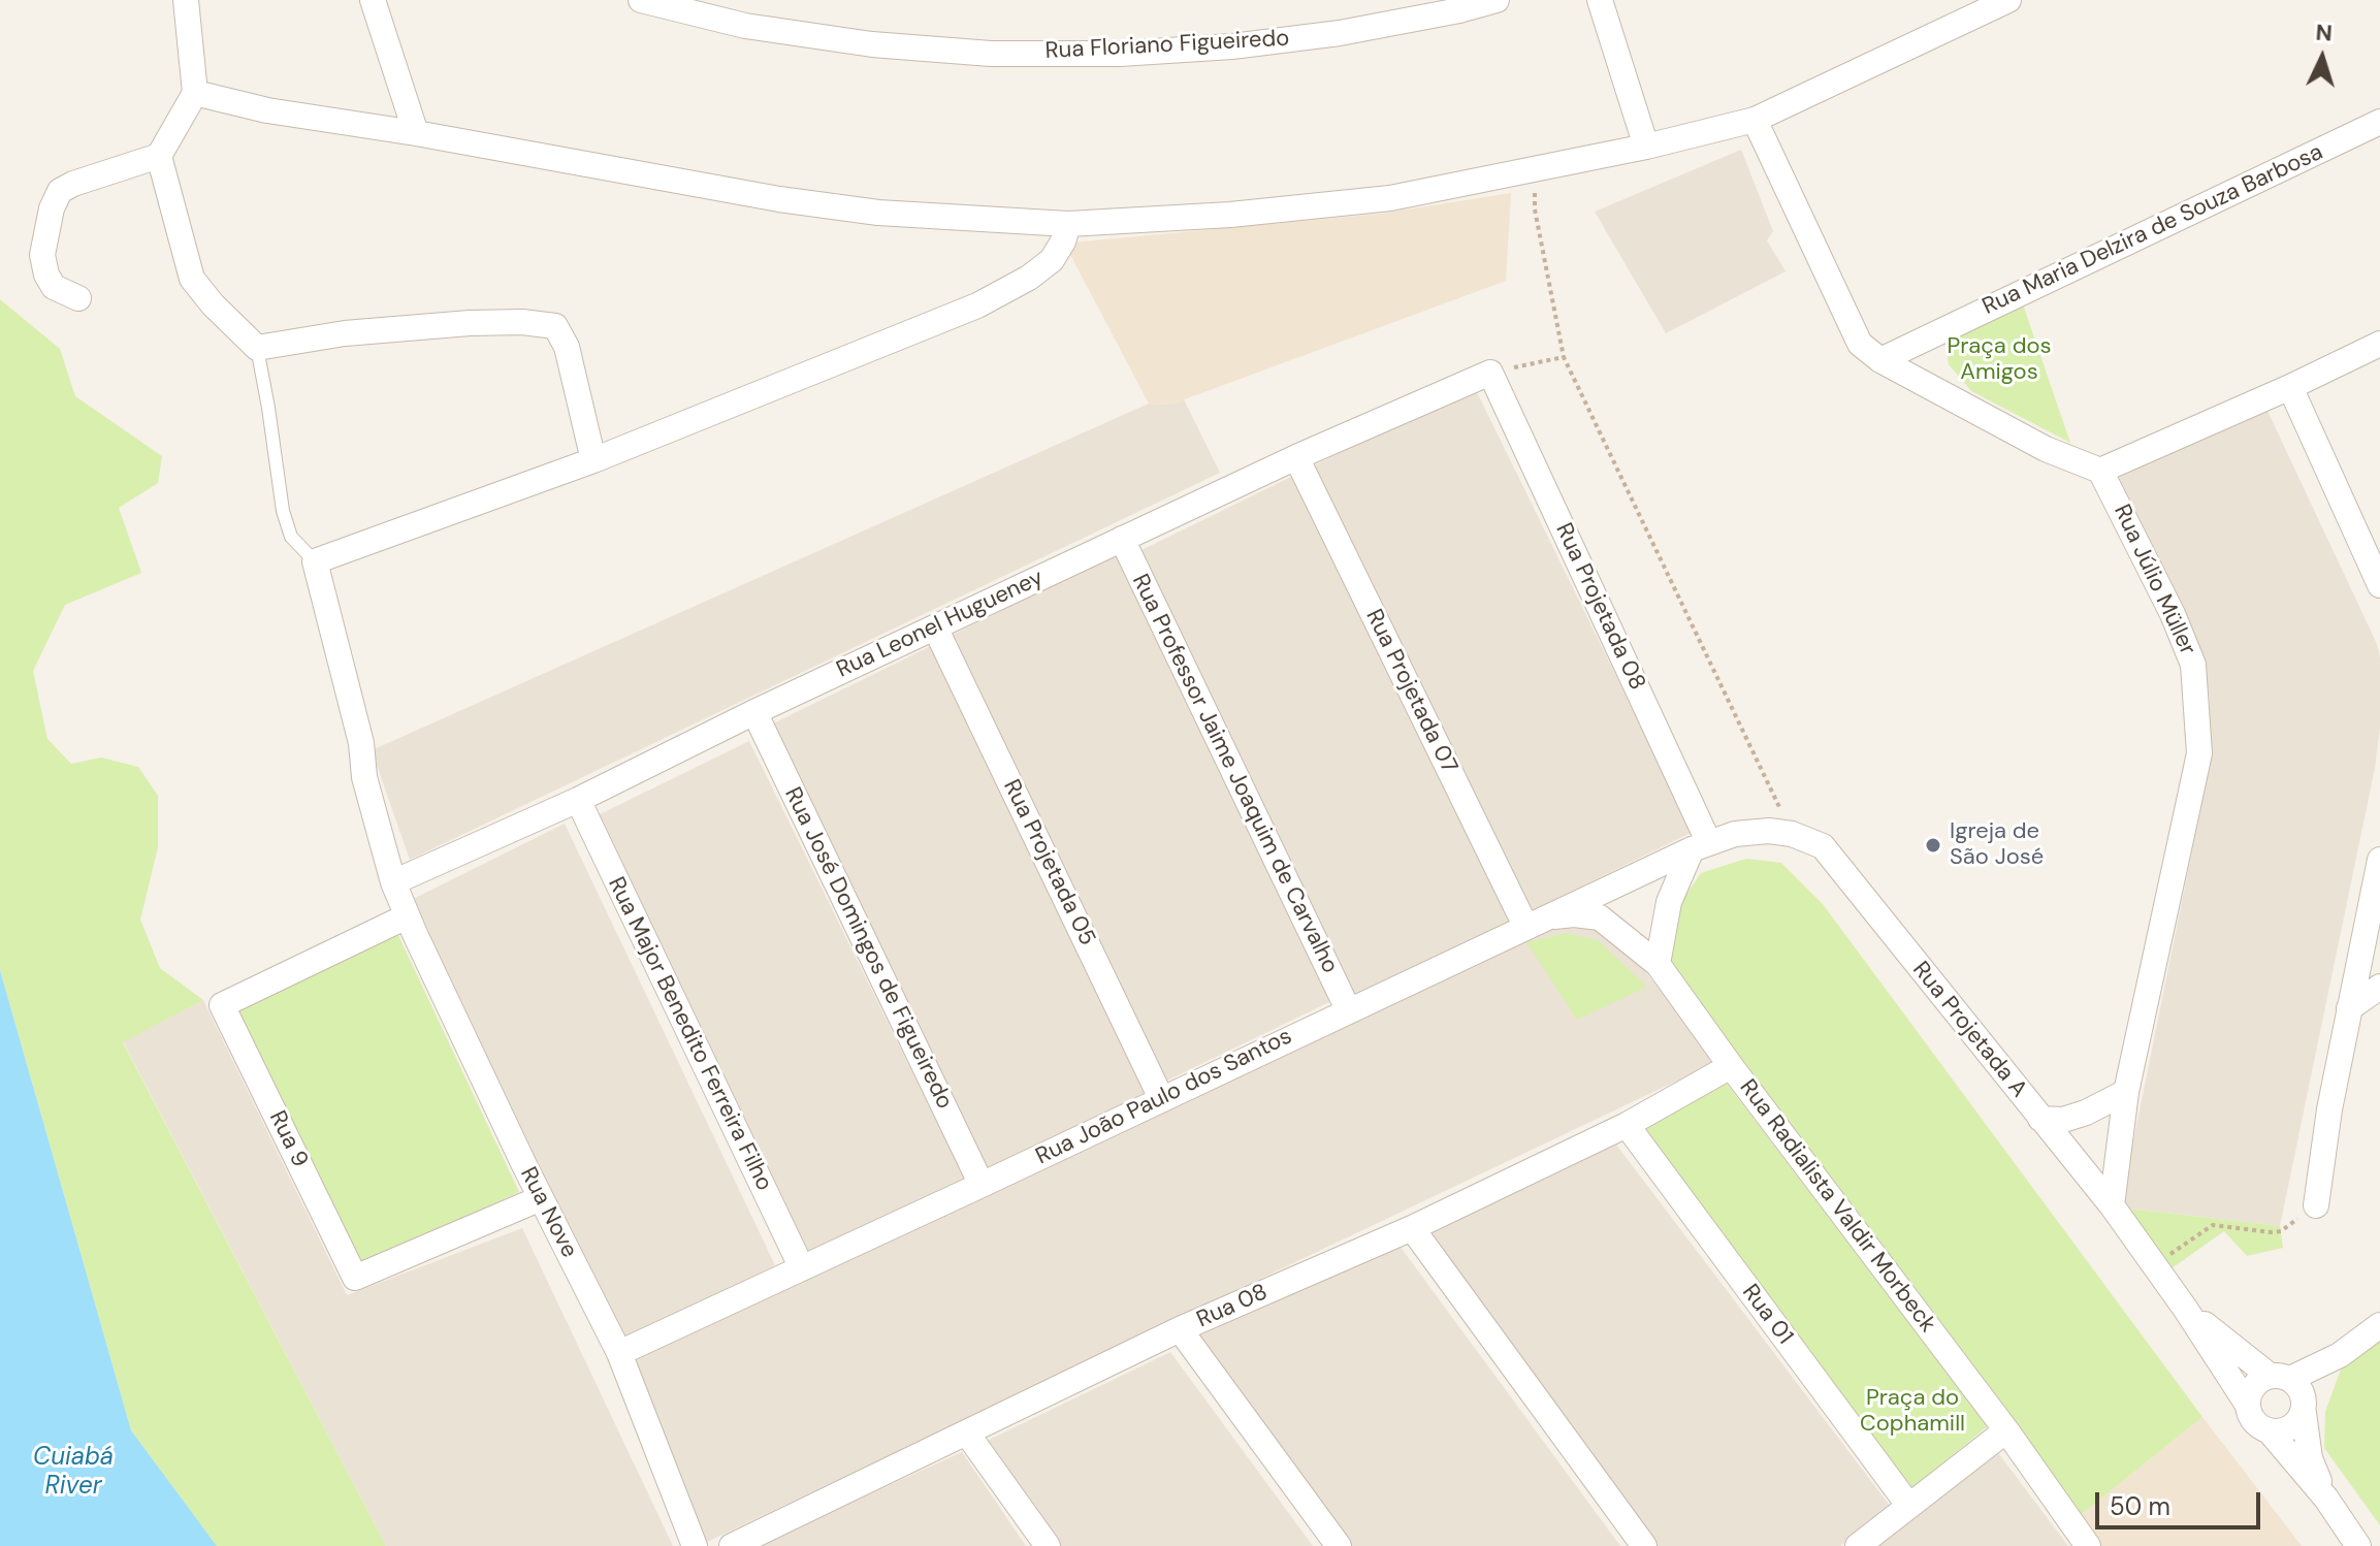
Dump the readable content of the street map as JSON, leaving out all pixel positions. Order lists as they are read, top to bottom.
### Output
{
  "streets": {
    "street": [
      "Rua Floriano Figueiredo",
      "Rua Maria Delzira de Souza Barbosa",
      "Rua Júlio Müller",
      "Rua Projetada 08",
      "Rua Leonel Hugueney",
      "Rua Projetada 07",
      "Rua Professor Jaime Joaquim de Carvalho",
      "Rua Projetada 05",
      "Rua José Domingos de Figueiredo",
      "Rua Projetada A",
      "Rua Major Benedito Ferreira Filho",
      "Rua João Paulo dos Santos",
      "Rua 9",
      "Rua Radialista Valdir Morbeck",
      "Rua Nove",
      "Rua 08",
      "Rua 01"
    ]
  },
  "crossings": [
    ["Rua Júlio Müller", "Rua Projetada A"],
    ["Rua Projetada 08", "Rua Leonel Hugueney"],
    ["Rua Projetada 08", "Rua Projetada A"],
    ["Rua Projetada 08", "Rua João Paulo dos Santos"],
    ["Rua Leonel Hugueney", "Rua Projetada 07"],
    ["Rua Leonel Hugueney", "Rua Professor Jaime Joaquim de Carvalho"],
    ["Rua Leonel Hugueney", "Rua Projetada 05"],
    ["Rua Leonel Hugueney", "Rua José Domingos de Figueiredo"],
    ["Rua Leonel Hugueney", "Rua Major Benedito Ferreira Filho"],
    ["Rua Leonel Hugueney", "Rua Nove"],
    ["Rua Projetada 07", "Rua João Paulo dos Santos"],
    ["Rua Professor Jaime Joaquim de Carvalho", "Rua João Paulo dos Santos"],
    ["Rua Projetada 05", "Rua João Paulo dos Santos"],
    ["Rua José Domingos de Figueiredo", "Rua João Paulo dos Santos"],
    ["Rua Projetada A", "Rua João Paulo dos Santos"],
    ["Rua Major Benedito Ferreira Filho", "Rua João Paulo dos Santos"],
    ["Rua João Paulo dos Santos", "Rua Nove"],
    ["Rua 9", "Rua Nove"],
    ["Rua Radialista Valdir Morbeck", "Rua 08"],
    ["Rua 08", "Rua 01"]
  ],
  "water": ["Cuiabá River"],
  "parks": ["Praça dos Amigos", "Praça do Cophamill"],
  "places": ["Igreja de São José"],
  "scale_bar": "50 m",
  "north": "top"
}
